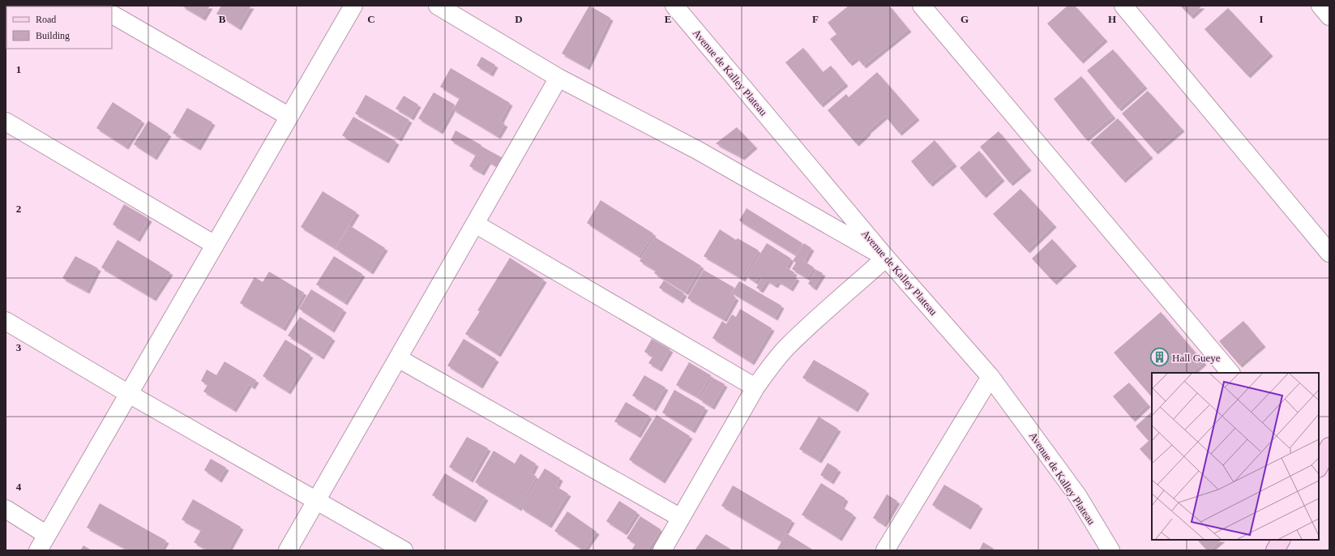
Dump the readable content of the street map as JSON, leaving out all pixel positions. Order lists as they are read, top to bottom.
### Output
{
  "streets": {
    "street": ["Avenue de Kalley Plateau"]
  },
  "places": {
    "building": ["Hall Gueye"]
  },
  "legend": ["Road", "Building"],
  "grid": {
    "columns": [
      "B",
      "C",
      "D",
      "E",
      "F",
      "G",
      "H",
      "I"
    ],
    "rows": [
      "1",
      "2",
      "3",
      "4"
    ]
  }
}
